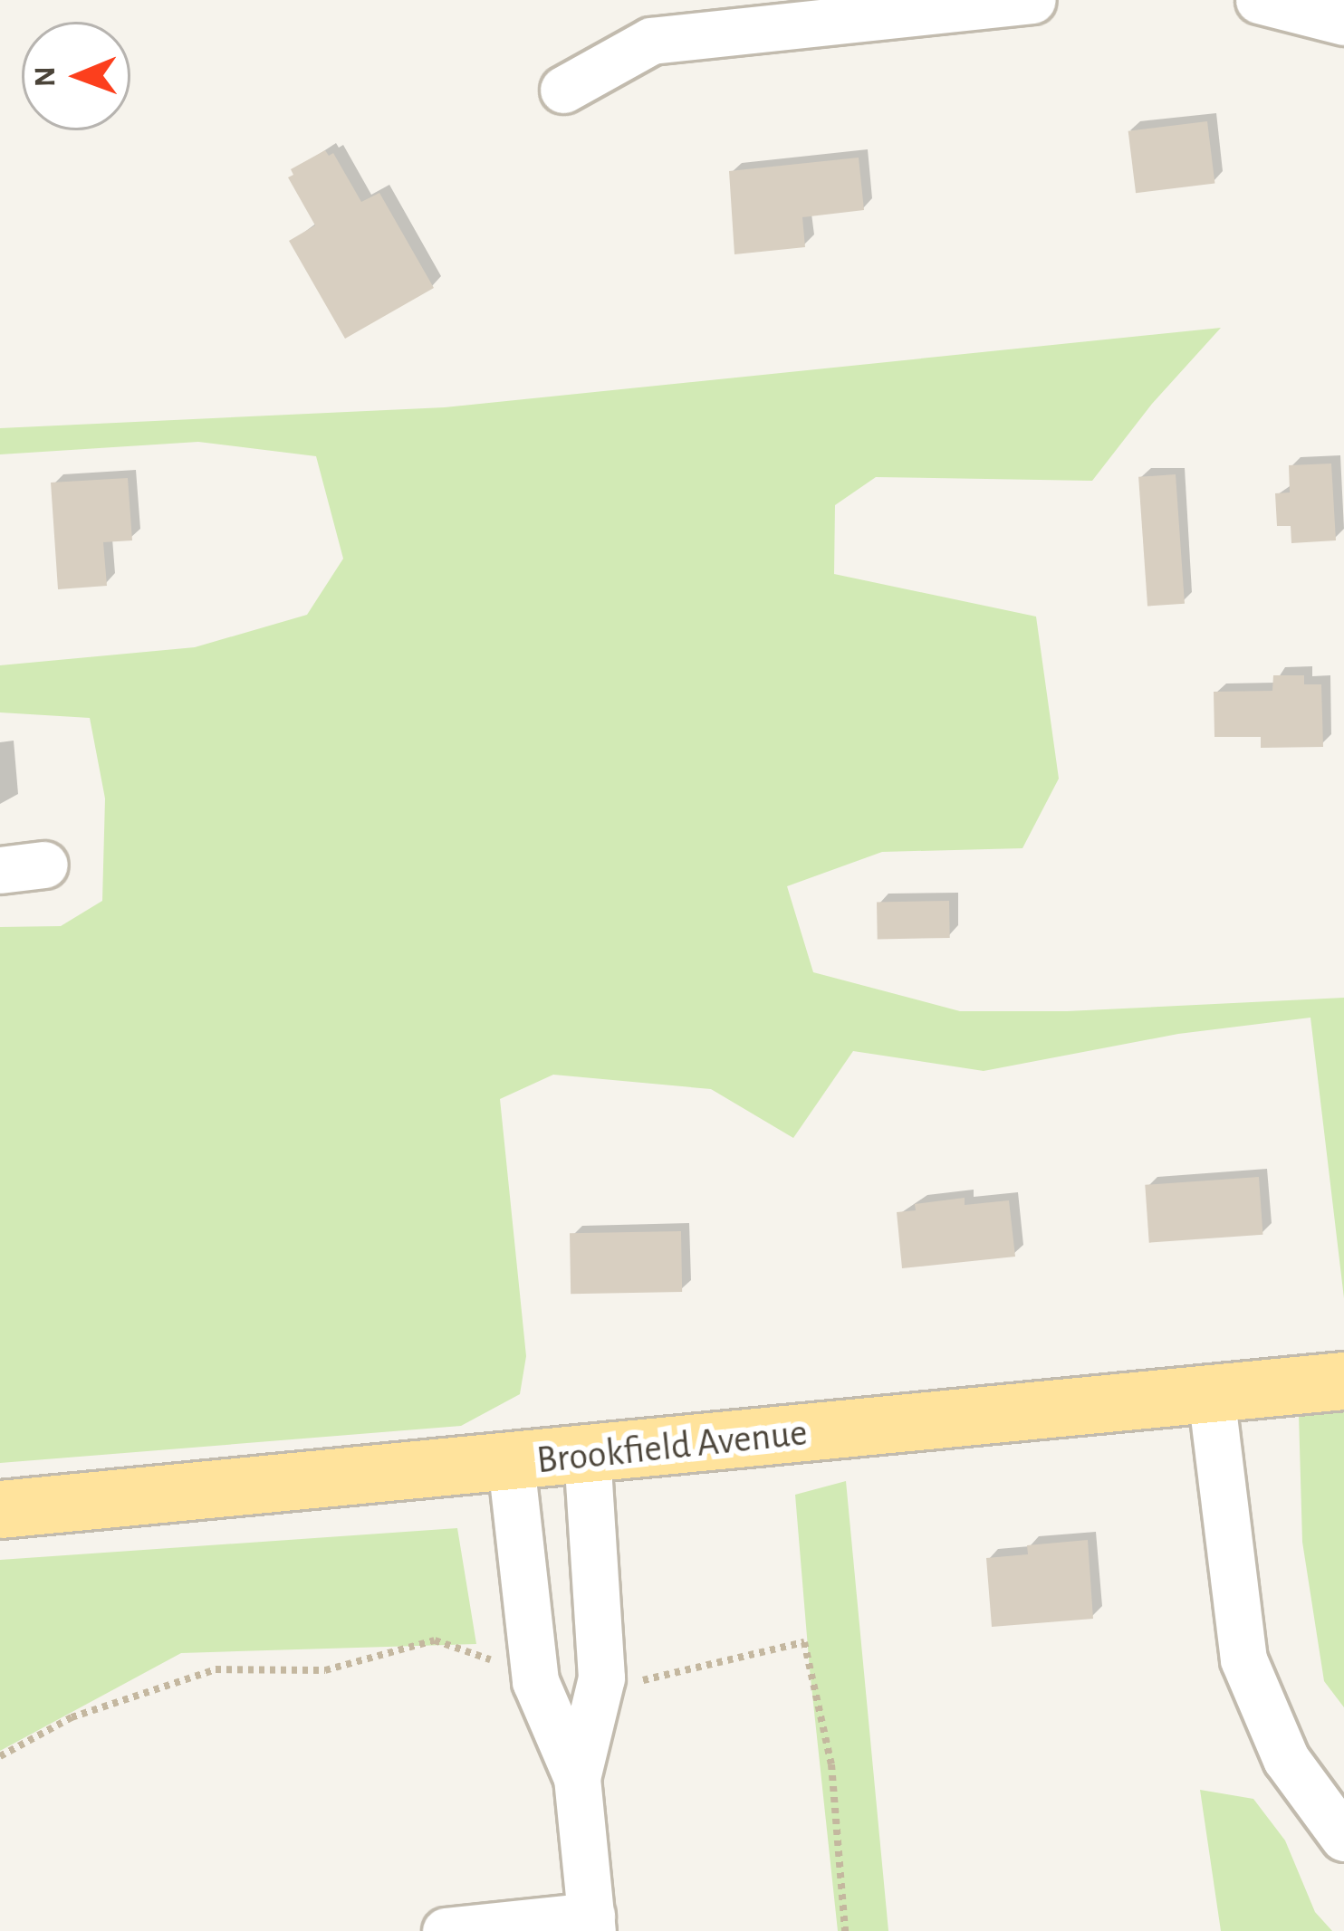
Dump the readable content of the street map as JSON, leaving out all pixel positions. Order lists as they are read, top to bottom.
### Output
{
  "streets": {
    "main road": ["Brookfield Avenue"]
  },
  "north": "left"
}
